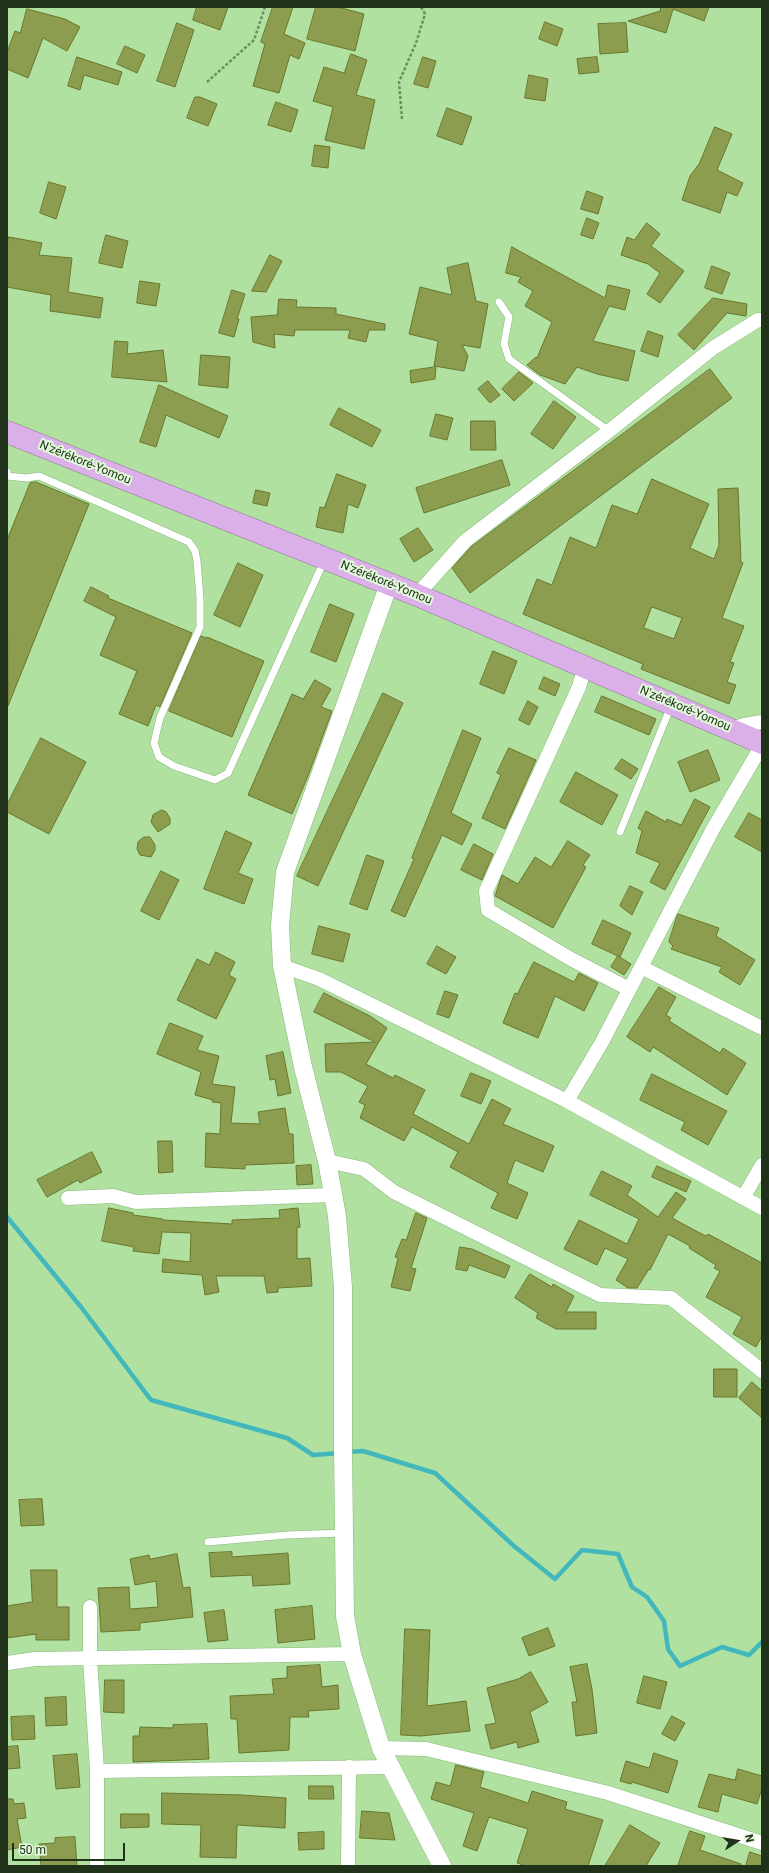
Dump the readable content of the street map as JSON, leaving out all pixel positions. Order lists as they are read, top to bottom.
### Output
{
  "streets": {
    "highway": ["N'zérékoré-Yomou"]
  },
  "scale_bar": "50 m",
  "north": "right"
}
